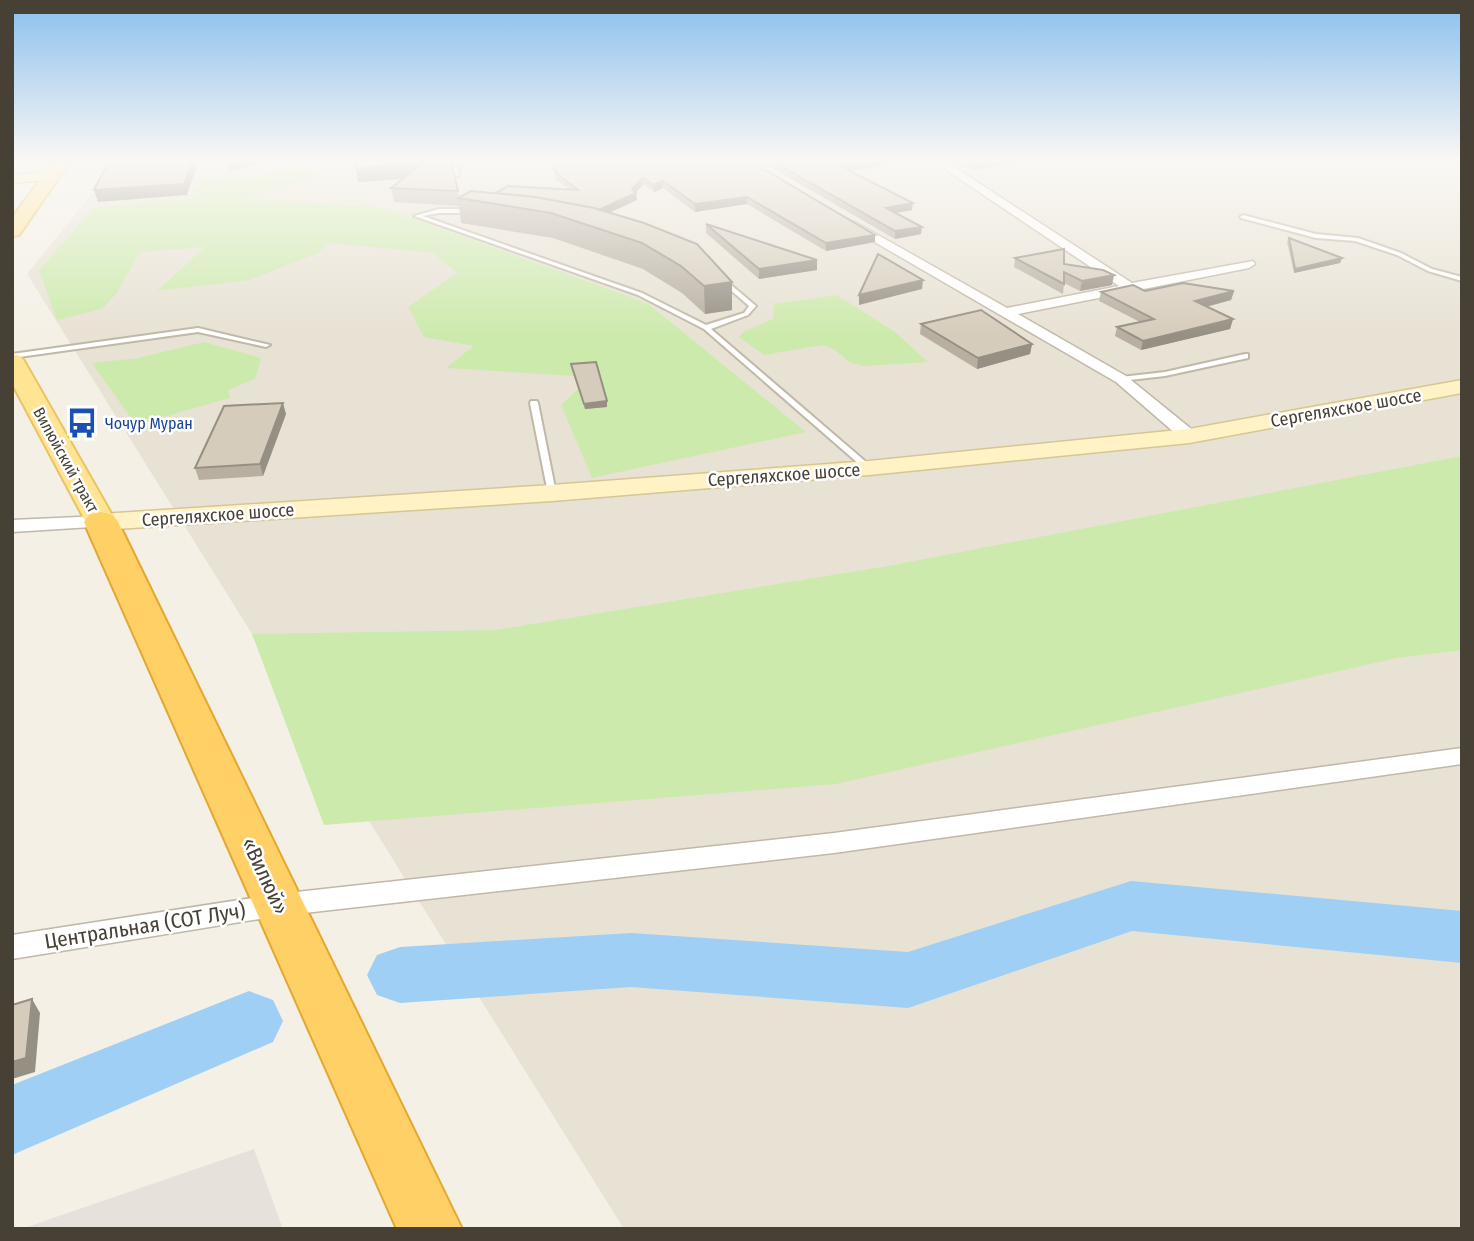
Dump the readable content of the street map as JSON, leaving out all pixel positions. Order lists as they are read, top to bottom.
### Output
{
  "streets": {
    "highway": ["«Вилюй»"],
    "main road": ["Сергеляхское шоссе", "Вилюйский тракт"],
    "street": ["Центральная (СОТ Луч)"]
  },
  "crossings": [
    ["Сергеляхское шоссе", "Вилюйский тракт"],
    ["Сергеляхское шоссе", "«Вилюй»"],
    ["Вилюйский тракт", "«Вилюй»"],
    ["«Вилюй»", "Центральная (СОТ Луч)"]
  ],
  "places": {
    "bus stop": ["Чочур Муран"]
  }
}
